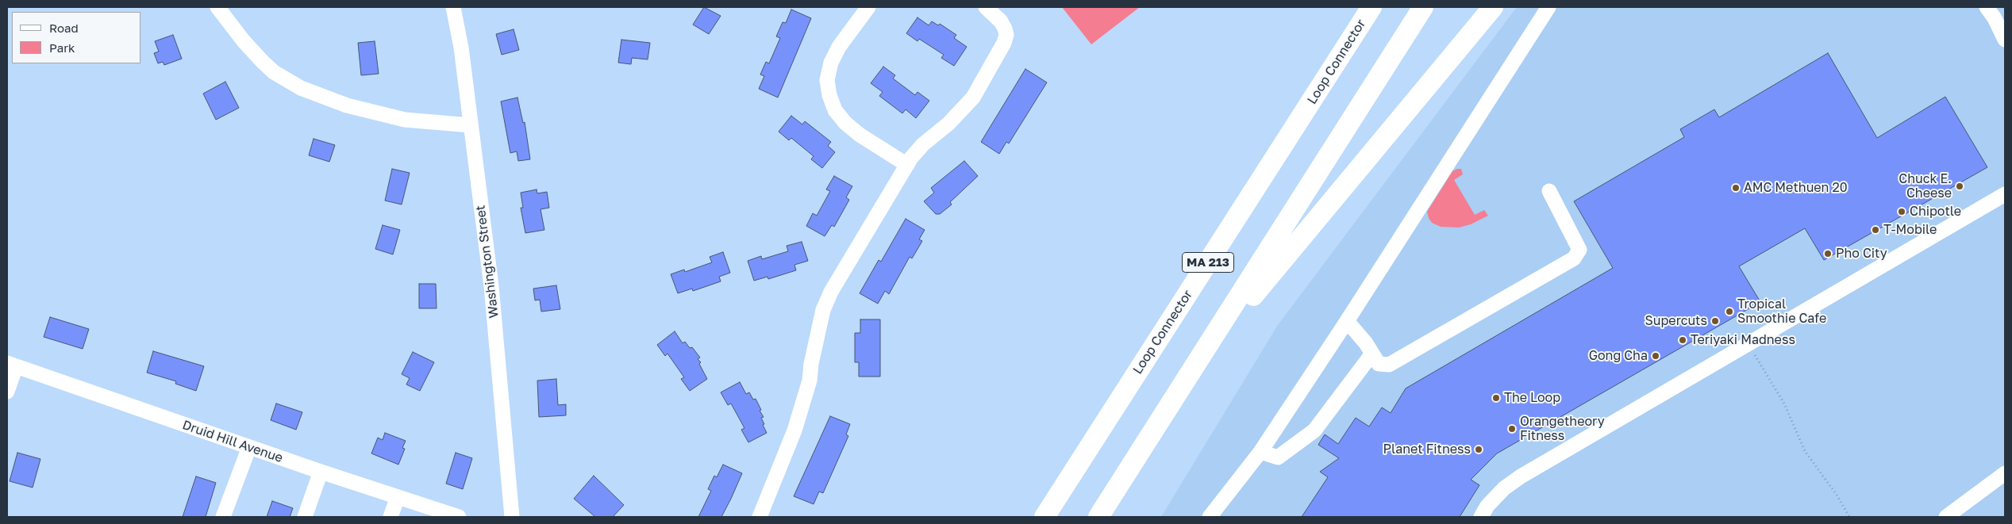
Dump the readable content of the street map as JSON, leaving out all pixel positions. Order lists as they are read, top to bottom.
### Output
{
  "streets": {
    "highway": ["Loop Connector", "MA 213"],
    "street": ["Washington Street", "Druid Hill Avenue"]
  },
  "places": [
    "Chuck E. Cheese",
    "AMC Methuen 20",
    "Chipotle",
    "T-Mobile",
    "Pho City",
    "Tropical Smoothie Cafe",
    "Supercuts",
    "Teriyaki Madness",
    "Gong Cha",
    "The Loop",
    "Orangetheory Fitness",
    "Planet Fitness"
  ],
  "legend": ["Road", "Park"]
}
